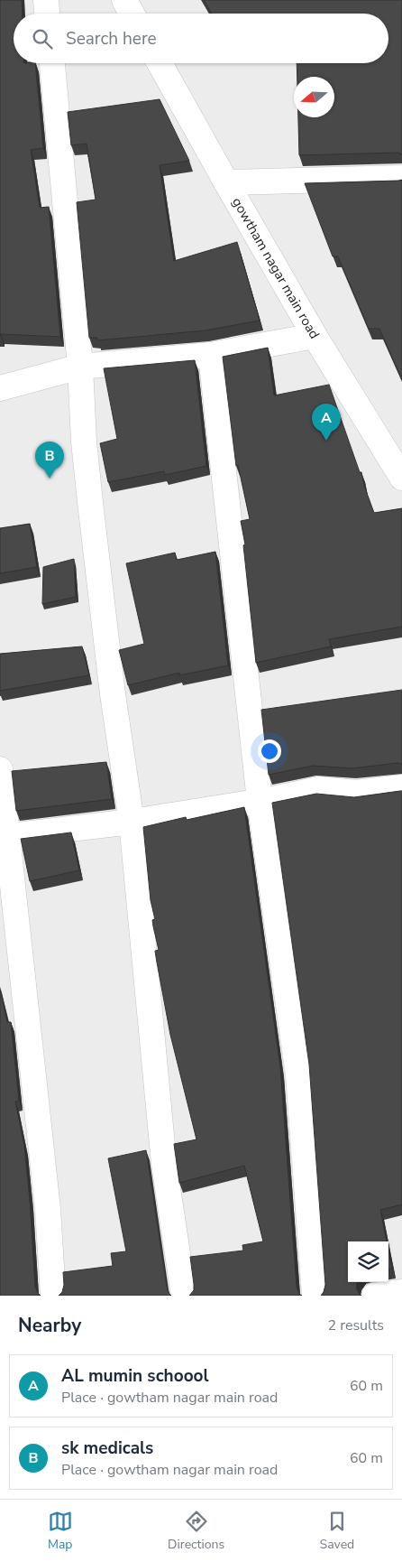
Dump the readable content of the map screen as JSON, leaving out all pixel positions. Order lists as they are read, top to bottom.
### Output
{
  "streets": {
    "street": ["gowtham nagar main road"]
  },
  "north": "left",
  "page": {
    "search": "Search here",
    "pins": ["A", "B"],
    "heading": ["Nearby", "2 results"],
    "list": [
      {
        "mark": "A",
        "name": "AL mumin schoool",
        "note": "Place · gowtham nagar main road",
        "value": "60 m"
      },
      {
        "mark": "B",
        "name": "sk medicals",
        "note": "Place · gowtham nagar main road",
        "value": "60 m"
      }
    ],
    "nav": ["Map", "Directions", "Saved"]
  }
}
